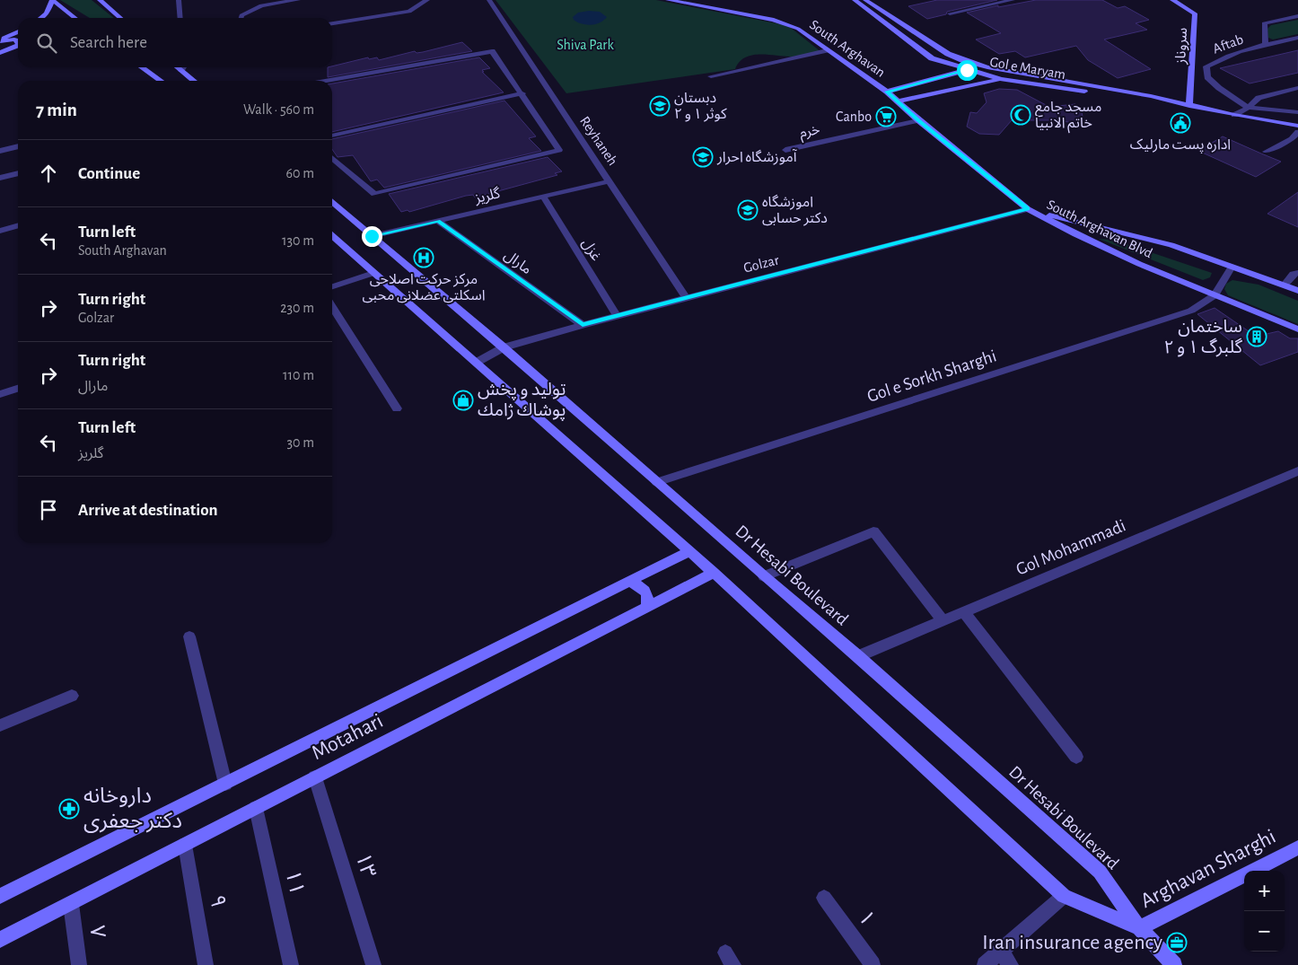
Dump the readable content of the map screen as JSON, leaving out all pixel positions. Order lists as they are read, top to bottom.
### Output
{
  "streets": {
    "main road": [
      "سروناز",
      "South Arghavan",
      "Gol e Maryam",
      "South Arghavan Blvd",
      "Dr Hesabi Boulevard",
      "Motahari",
      "Arghavan Sharghi"
    ],
    "street": [
      "Aftab",
      "خرم",
      "Reyhaneh",
      "گلریز",
      "غزل",
      "مارال",
      "Golzar",
      "Gol e Sorkh Sharghi",
      "Gol Mohammadi",
      "۱۳",
      "۱۱",
      "۹",
      "۱",
      "۷"
    ]
  },
  "crossings": [
    ["سروناز", "Gol e Maryam"],
    ["South Arghavan", "خرم"],
    ["South Arghavan", "South Arghavan Blvd"],
    ["South Arghavan", "Golzar"],
    ["Reyhaneh", "گلریز"],
    ["Reyhaneh", "Golzar"],
    ["گلریز", "غزل"],
    ["گلریز", "مارال"],
    ["گلریز", "Dr Hesabi Boulevard"],
    ["South Arghavan Blvd", "Golzar"],
    ["South Arghavan Blvd", "Gol e Sorkh Sharghi"],
    ["غزل", "Golzar"],
    ["مارال", "Golzar"],
    ["Golzar", "Dr Hesabi Boulevard"],
    ["Gol e Sorkh Sharghi", "Dr Hesabi Boulevard"],
    ["Gol Mohammadi", "Dr Hesabi Boulevard"],
    ["Dr Hesabi Boulevard", "Arghavan Sharghi"],
    ["Motahari", "۱۳"],
    ["Motahari", "۱۱"],
    ["Motahari", "۹"],
    ["Motahari", "۷"]
  ],
  "parks": ["Shiva Park"],
  "places": {
    "school or university": ["دبستان کوثر ۱ و ۲", "آموزشگاه احرار", "اموزشگاه دکتر حسابی"],
    "mosque": ["مسجد جامع خاتم الانبیا"],
    "supermarket": ["Canbo"],
    "public building": ["اداره پست مارلیک"],
    "hospital": ["مرکز حرکت اصلاحی اسکلتی عضلانی محبی"],
    "building": ["ساختمان گلبرگ ۱ و ۲"],
    "shop": ["توليد و پخش پوشاك ژامك"],
    "pharmacy": ["داروخانه دکتر جعفری"],
    "office": ["Iran insurance agency"]
  },
  "page": {
    "search": "Search here",
    "heading": ["7 min", "Walk · 560 m"],
    "list": [
      ["Continue", "60 m"],
      ["Turn left", "South Arghavan", "130 m"],
      ["Turn right", "Golzar", "230 m"],
      ["Turn right", "مارال", "110 m"],
      ["Turn left", "گلریز", "30 m"],
      "Arrive at destination"
    ],
    "map_buttons": ["+", "−"]
  }
}
